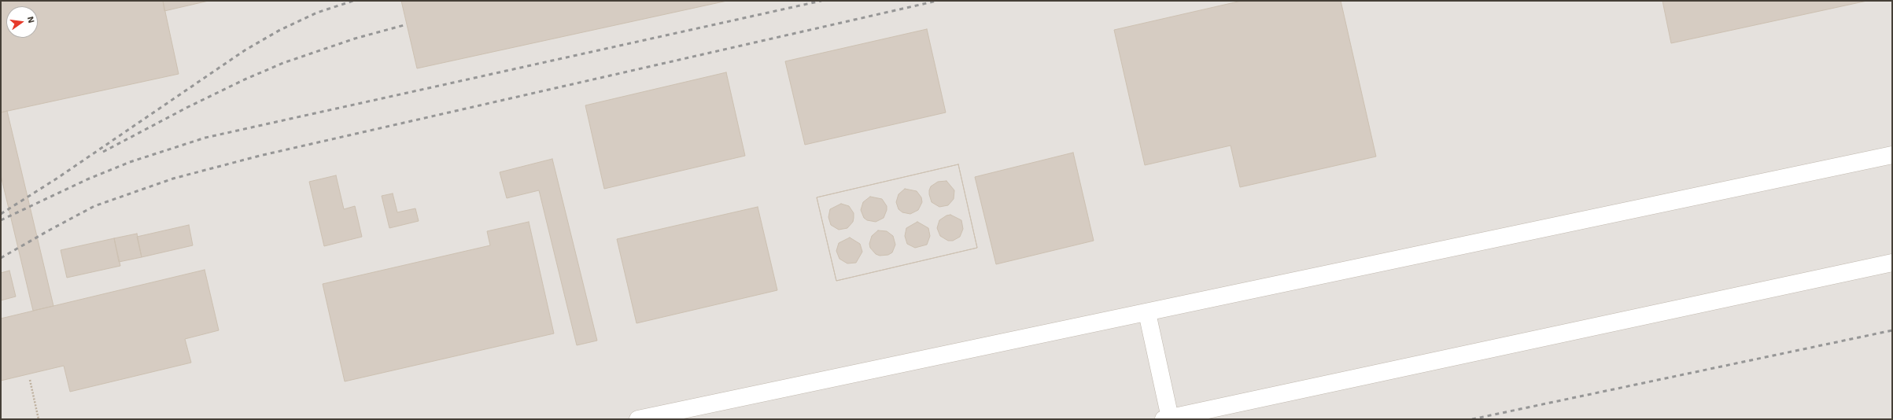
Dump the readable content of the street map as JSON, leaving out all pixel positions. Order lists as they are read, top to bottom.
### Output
{
  "north": "right"
}
